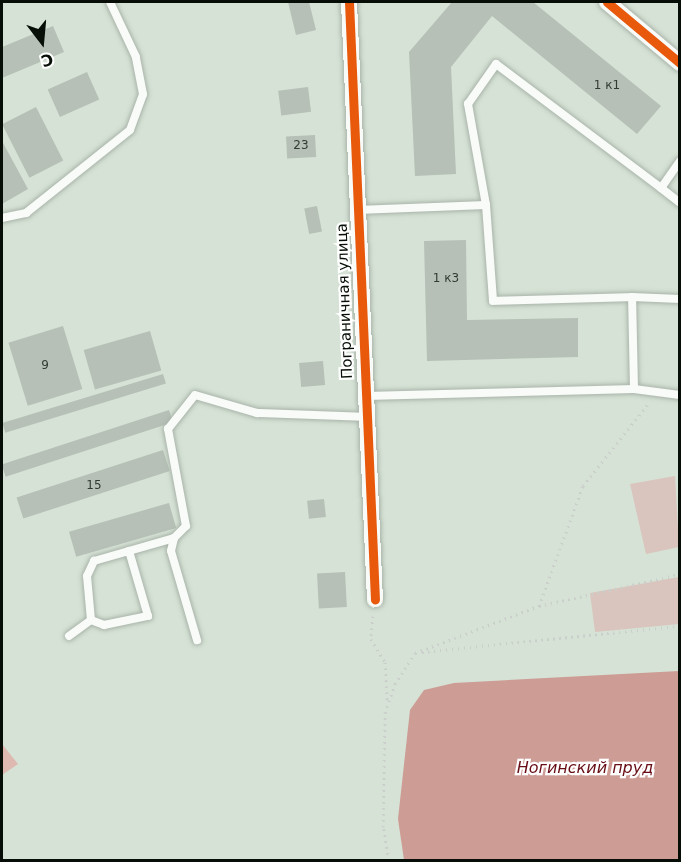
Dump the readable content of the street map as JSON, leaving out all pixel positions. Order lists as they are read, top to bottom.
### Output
{
  "streets": {
    "street": ["Пограничная улица"]
  },
  "water": ["Ногинский пруд"],
  "house_numbers": [
    "1 к1",
    "23",
    "1 к3",
    "9",
    "15"
  ],
  "north": "bottom"
}
